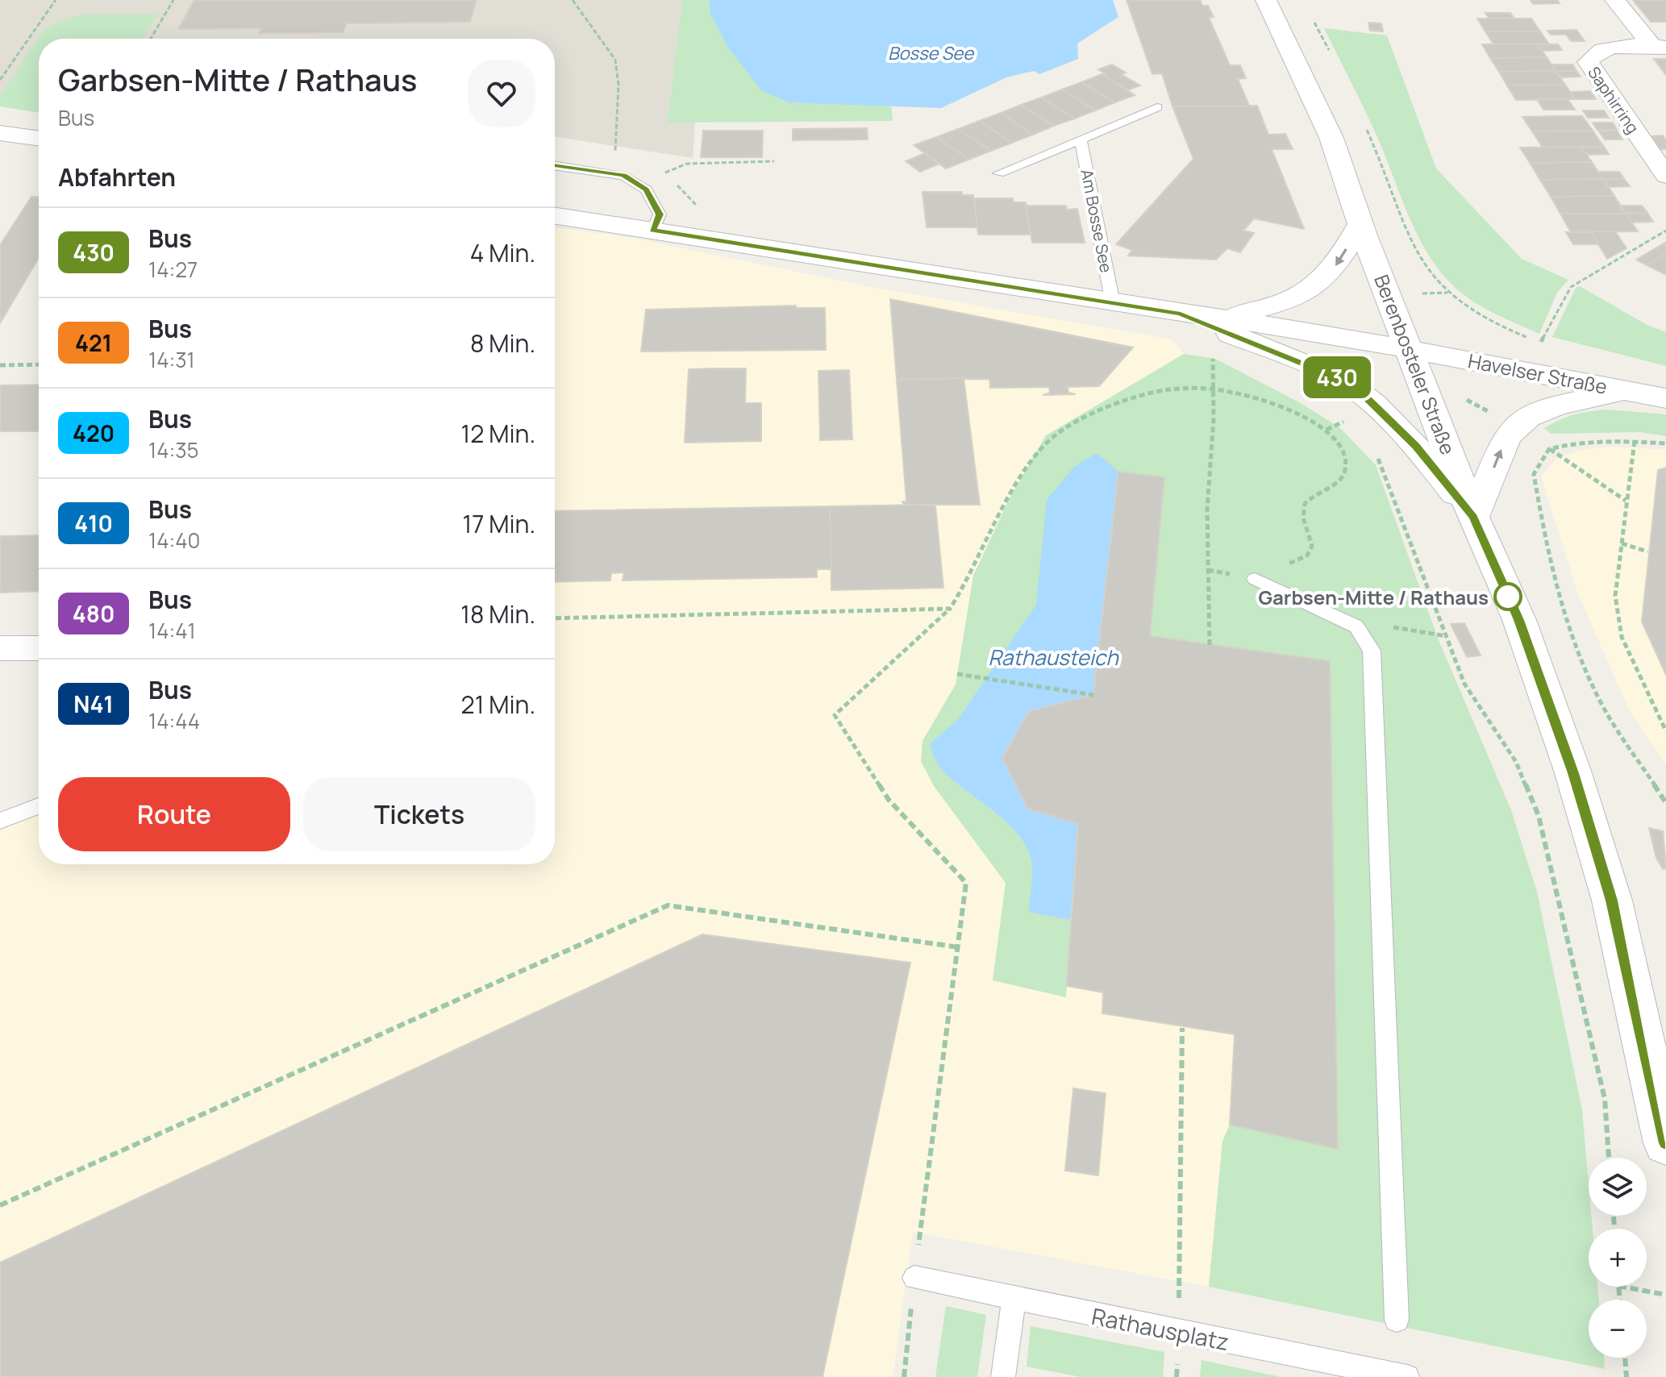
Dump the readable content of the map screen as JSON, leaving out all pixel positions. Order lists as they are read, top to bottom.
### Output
{
  "streets": {
    "street": ["Saphirring", "Berenbosteler Straße", "Havelser Straße"],
    "lane": ["Am Bosse See", "Rathausplatz"]
  },
  "crossings": [
    ["Berenbosteler Straße", "Havelser Straße"]
  ],
  "water": ["Bosse See", "Rathausteich"],
  "places": ["Garbsen-Mitte / Rathaus"],
  "lines": ["bus line 430"],
  "page": {
    "on_map": "430",
    "heading": [
      ["Garbsen-Mitte / Rathaus", "Bus"],
      "Abfahrten"
    ],
    "list": [
      {
        "mark": "430",
        "name": "Bus",
        "note": "14:27",
        "value": "4 Min."
      },
      {
        "mark": "421",
        "name": "Bus",
        "note": "14:31",
        "value": "8 Min."
      },
      {
        "mark": "420",
        "name": "Bus",
        "note": "14:35",
        "value": "12 Min."
      },
      {
        "mark": "410",
        "name": "Bus",
        "note": "14:40",
        "value": "17 Min."
      },
      {
        "mark": "480",
        "name": "Bus",
        "note": "14:41",
        "value": "18 Min."
      },
      {
        "mark": "N41",
        "name": "Bus",
        "note": "14:44",
        "value": "21 Min."
      }
    ],
    "buttons": ["Route", "Tickets"],
    "map_buttons": ["+", "−"]
  }
}
